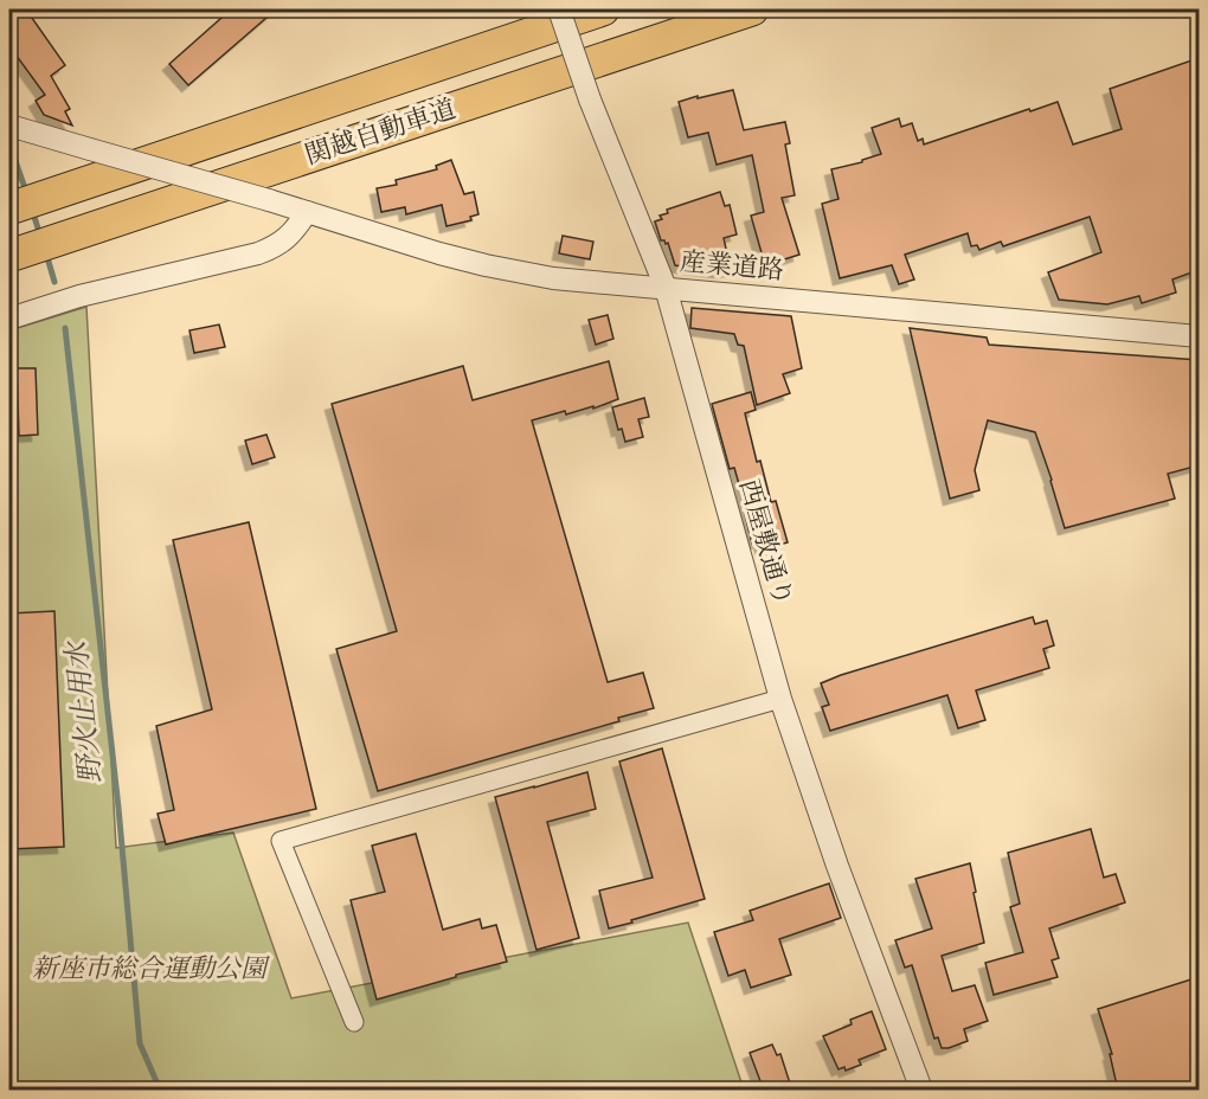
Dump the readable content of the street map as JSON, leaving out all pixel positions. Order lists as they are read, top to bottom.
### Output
{
  "streets": {
    "highway": ["関越自動車道"],
    "street": ["産業道路", "西屋敷通り"]
  },
  "crossings": [
    ["産業道路", "西屋敷通り"]
  ],
  "water": ["野火止用水"],
  "parks": ["新座市総合運動公園"]
}
